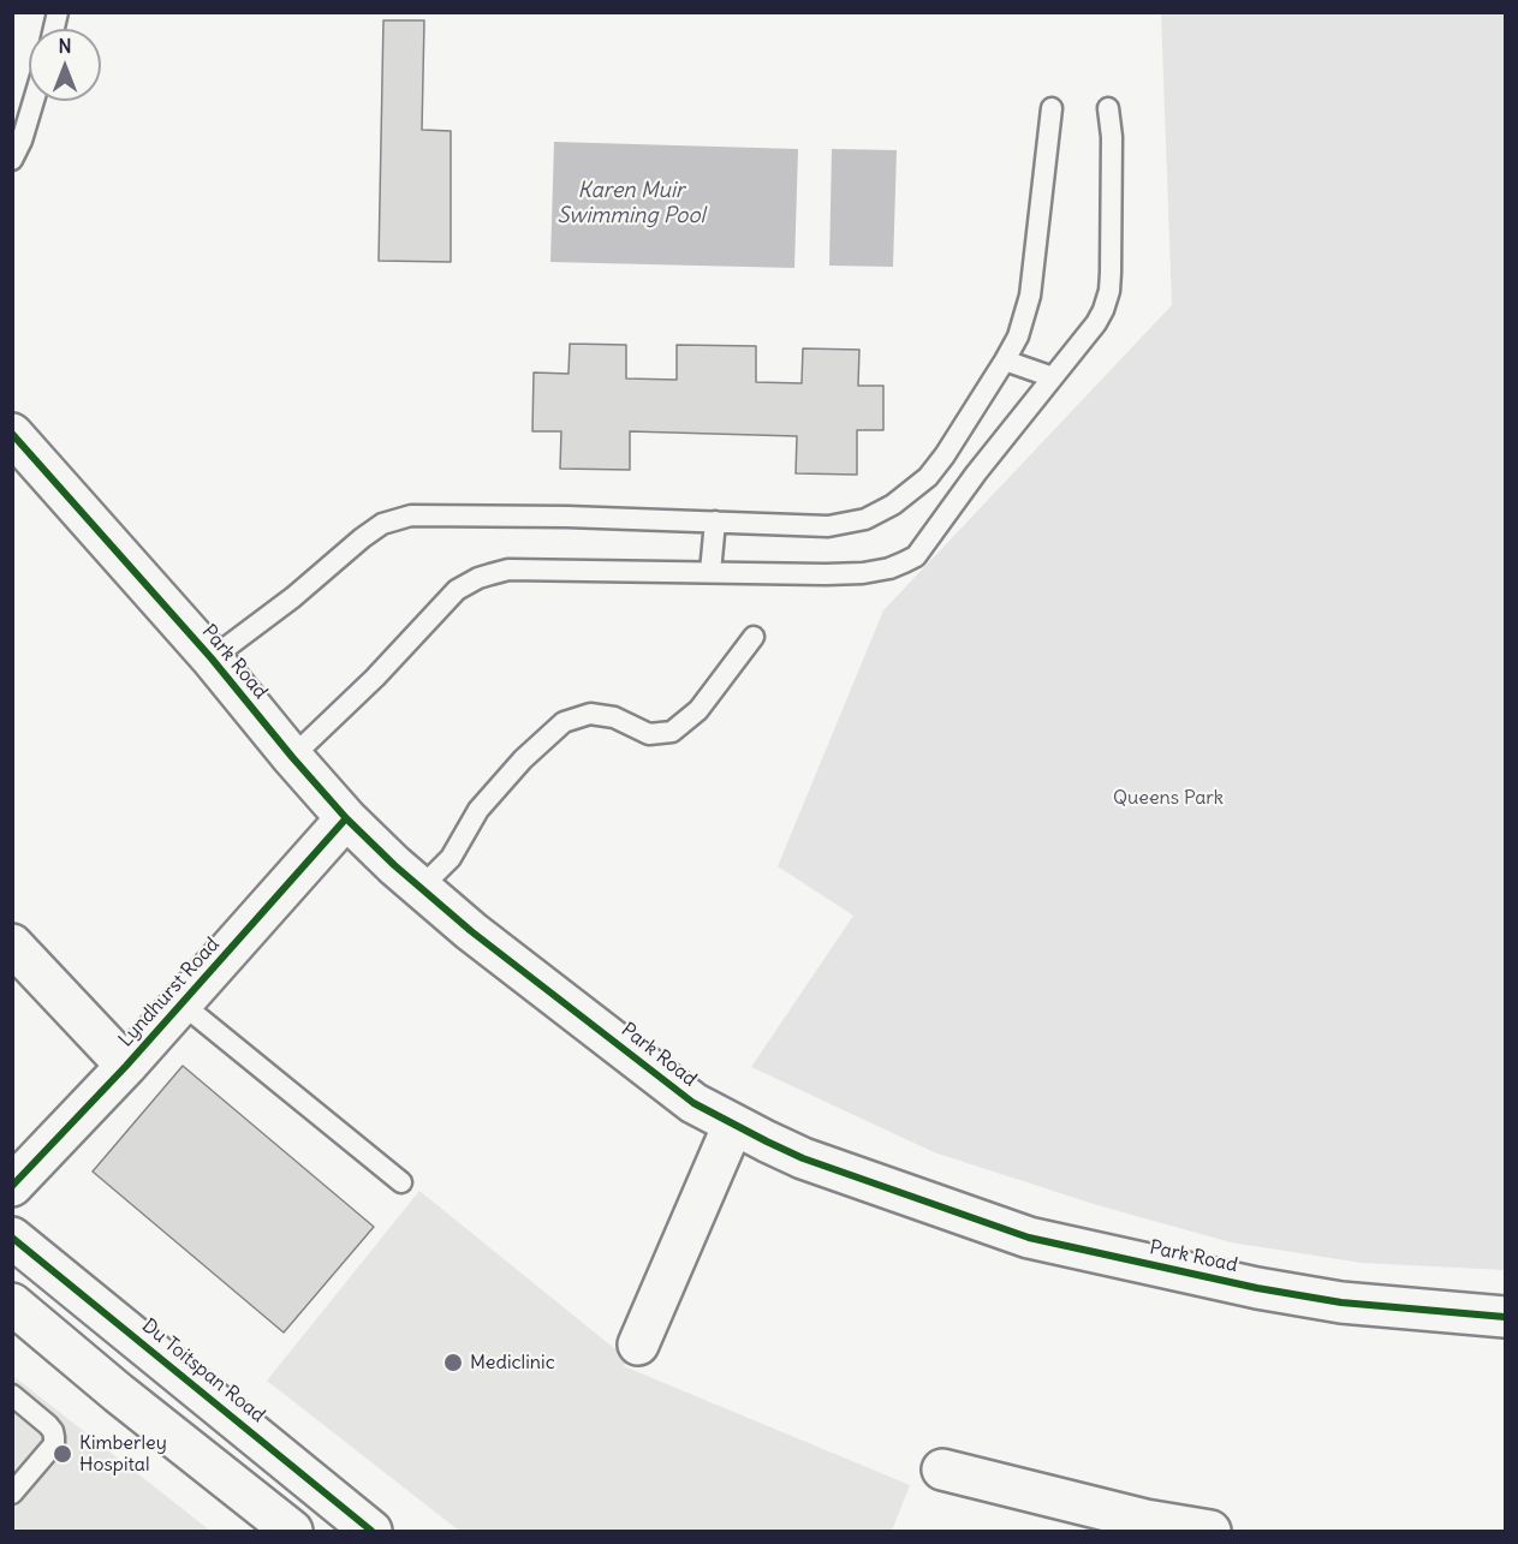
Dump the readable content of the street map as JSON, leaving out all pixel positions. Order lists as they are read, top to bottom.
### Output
{
  "streets": {
    "street": ["Park Road", "Lyndhurst Road", "Du Toitspan Road"]
  },
  "crossings": [
    ["Park Road", "Lyndhurst Road"]
  ],
  "water": ["Karen Muir Swimming Pool"],
  "parks": ["Queens Park"],
  "places": ["Mediclinic", "Kimberley Hospital"],
  "north": "top"
}
